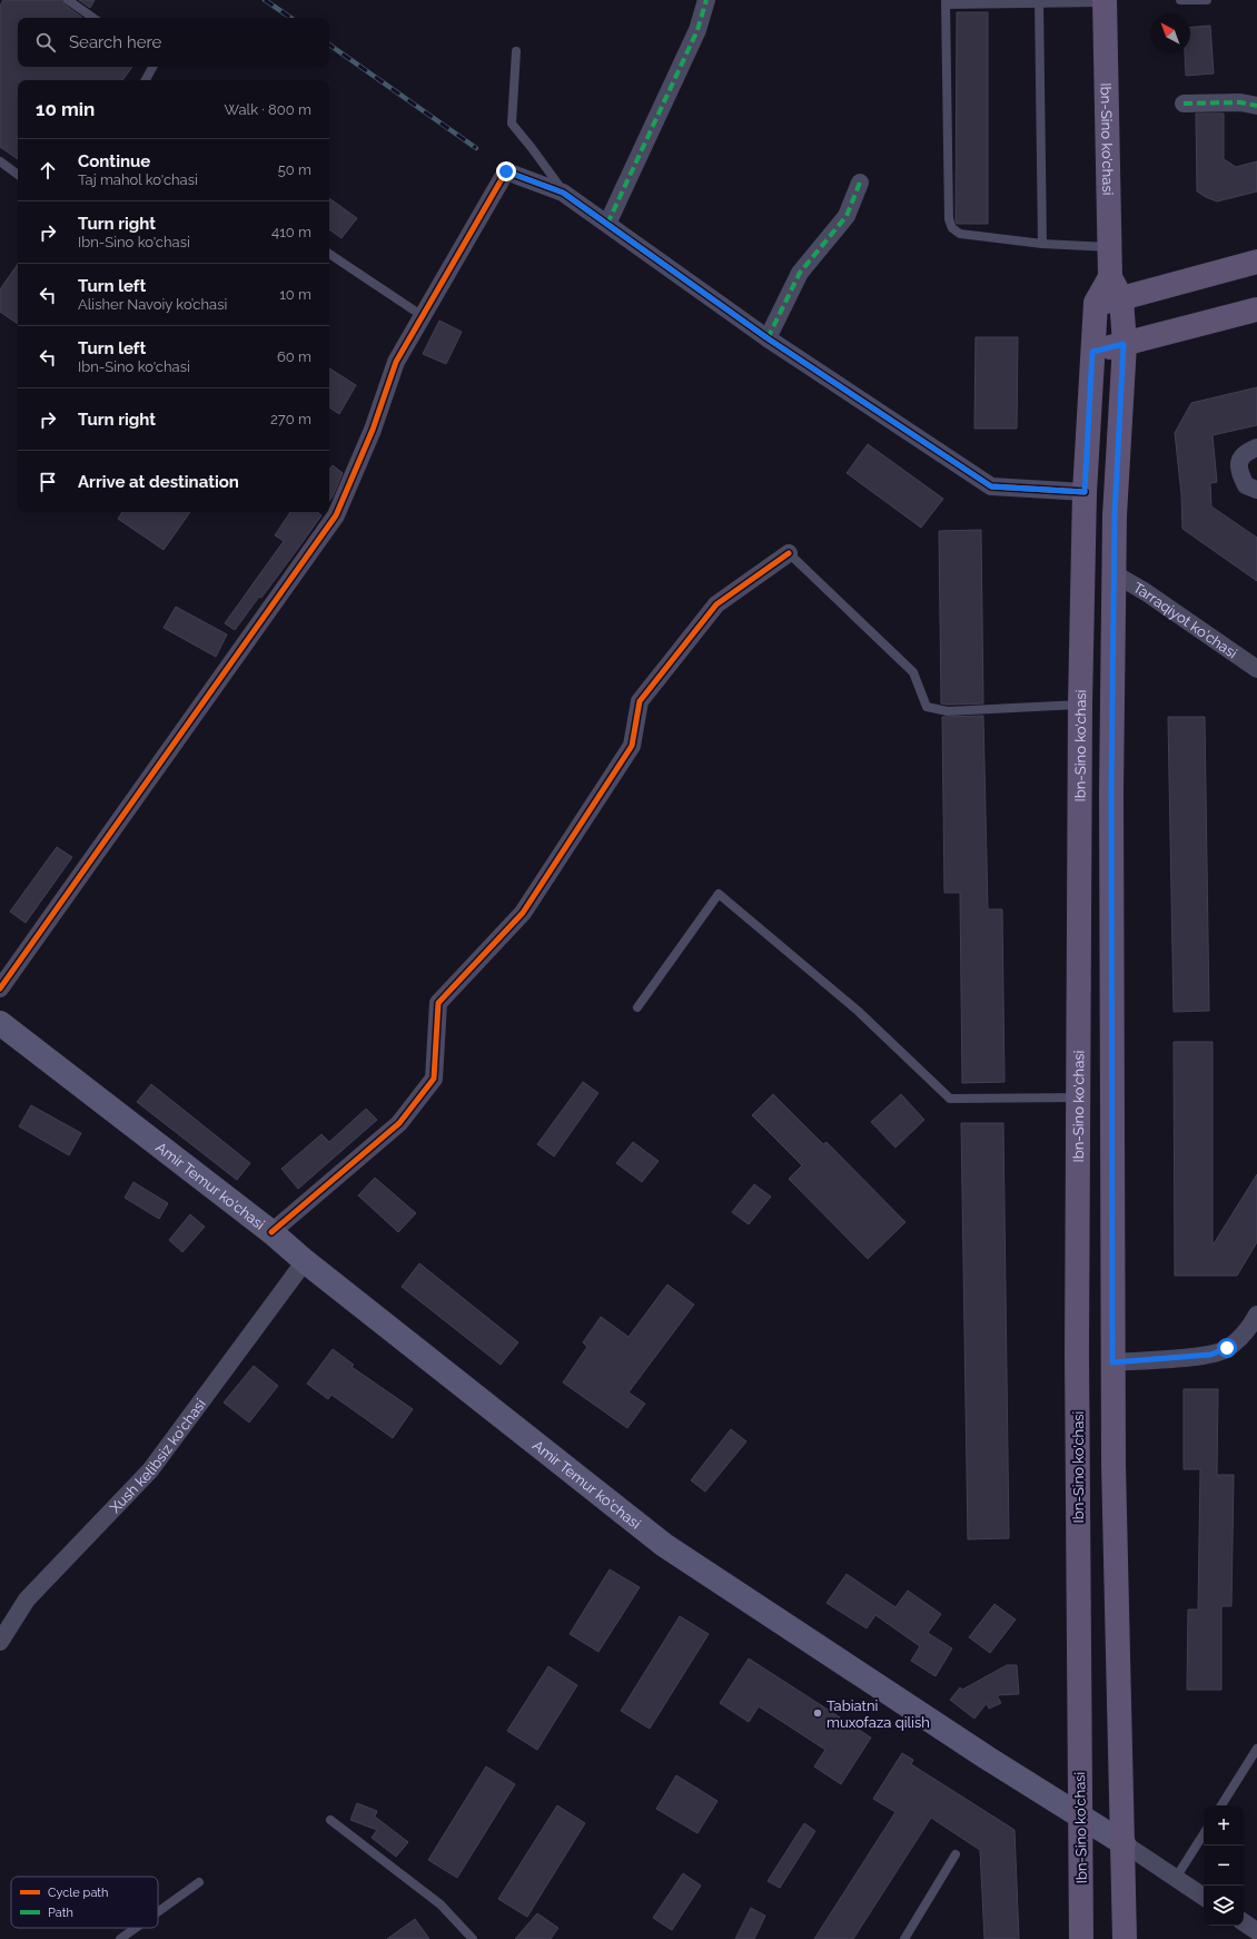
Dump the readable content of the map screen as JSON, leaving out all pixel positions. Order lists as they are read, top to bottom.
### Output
{
  "streets": {
    "main road": ["Ibn-Sino ko'chasi", "Amir Temur ko'chasi"],
    "street": ["Tarraqiyot ko'chasi", "Xush kelibsiz ko'chasi"]
  },
  "crossings": [
    ["Ibn-Sino ko'chasi", "Tarraqiyot ko'chasi"],
    ["Ibn-Sino ko'chasi", "Amir Temur ko'chasi"],
    ["Amir Temur ko'chasi", "Xush kelibsiz ko'chasi"]
  ],
  "places": ["Tabiatni muxofaza qilish"],
  "legend": ["Cycle path", "Path"],
  "north": "top left",
  "page": {
    "search": "Search here",
    "heading": ["10 min", "Walk · 800 m"],
    "list": [
      ["Continue", "Taj mahol ko'chasi", "50 m"],
      ["Turn right", "Ibn-Sino ko'chasi", "410 m"],
      ["Turn left", "Alisher Navoiy ko’chasi", "10 m"],
      ["Turn left", "Ibn-Sino ko'chasi", "60 m"],
      ["Turn right", "270 m"],
      "Arrive at destination"
    ],
    "map_buttons": ["+", "−"]
  }
}
